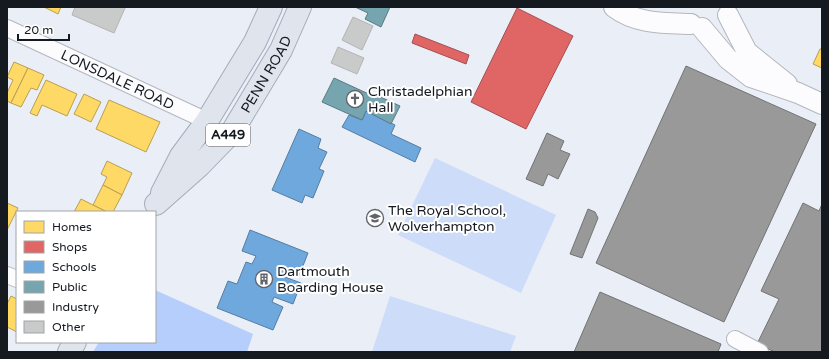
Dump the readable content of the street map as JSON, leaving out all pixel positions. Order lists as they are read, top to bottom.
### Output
{
  "streets": {
    "highway": ["PENN ROAD", "A449"],
    "street": ["LONSDALE ROAD"]
  },
  "crossings": [
    ["PENN ROAD", "LONSDALE ROAD"]
  ],
  "places": {
    "church": ["Christadelphian Hall"],
    "school or university": ["The Royal School, Wolverhampton"],
    "building": ["Dartmouth Boarding House"]
  },
  "legend": [
    "Homes",
    "Shops",
    "Schools",
    "Public",
    "Industry",
    "Other"
  ],
  "scale_bar": "20 m"
}
